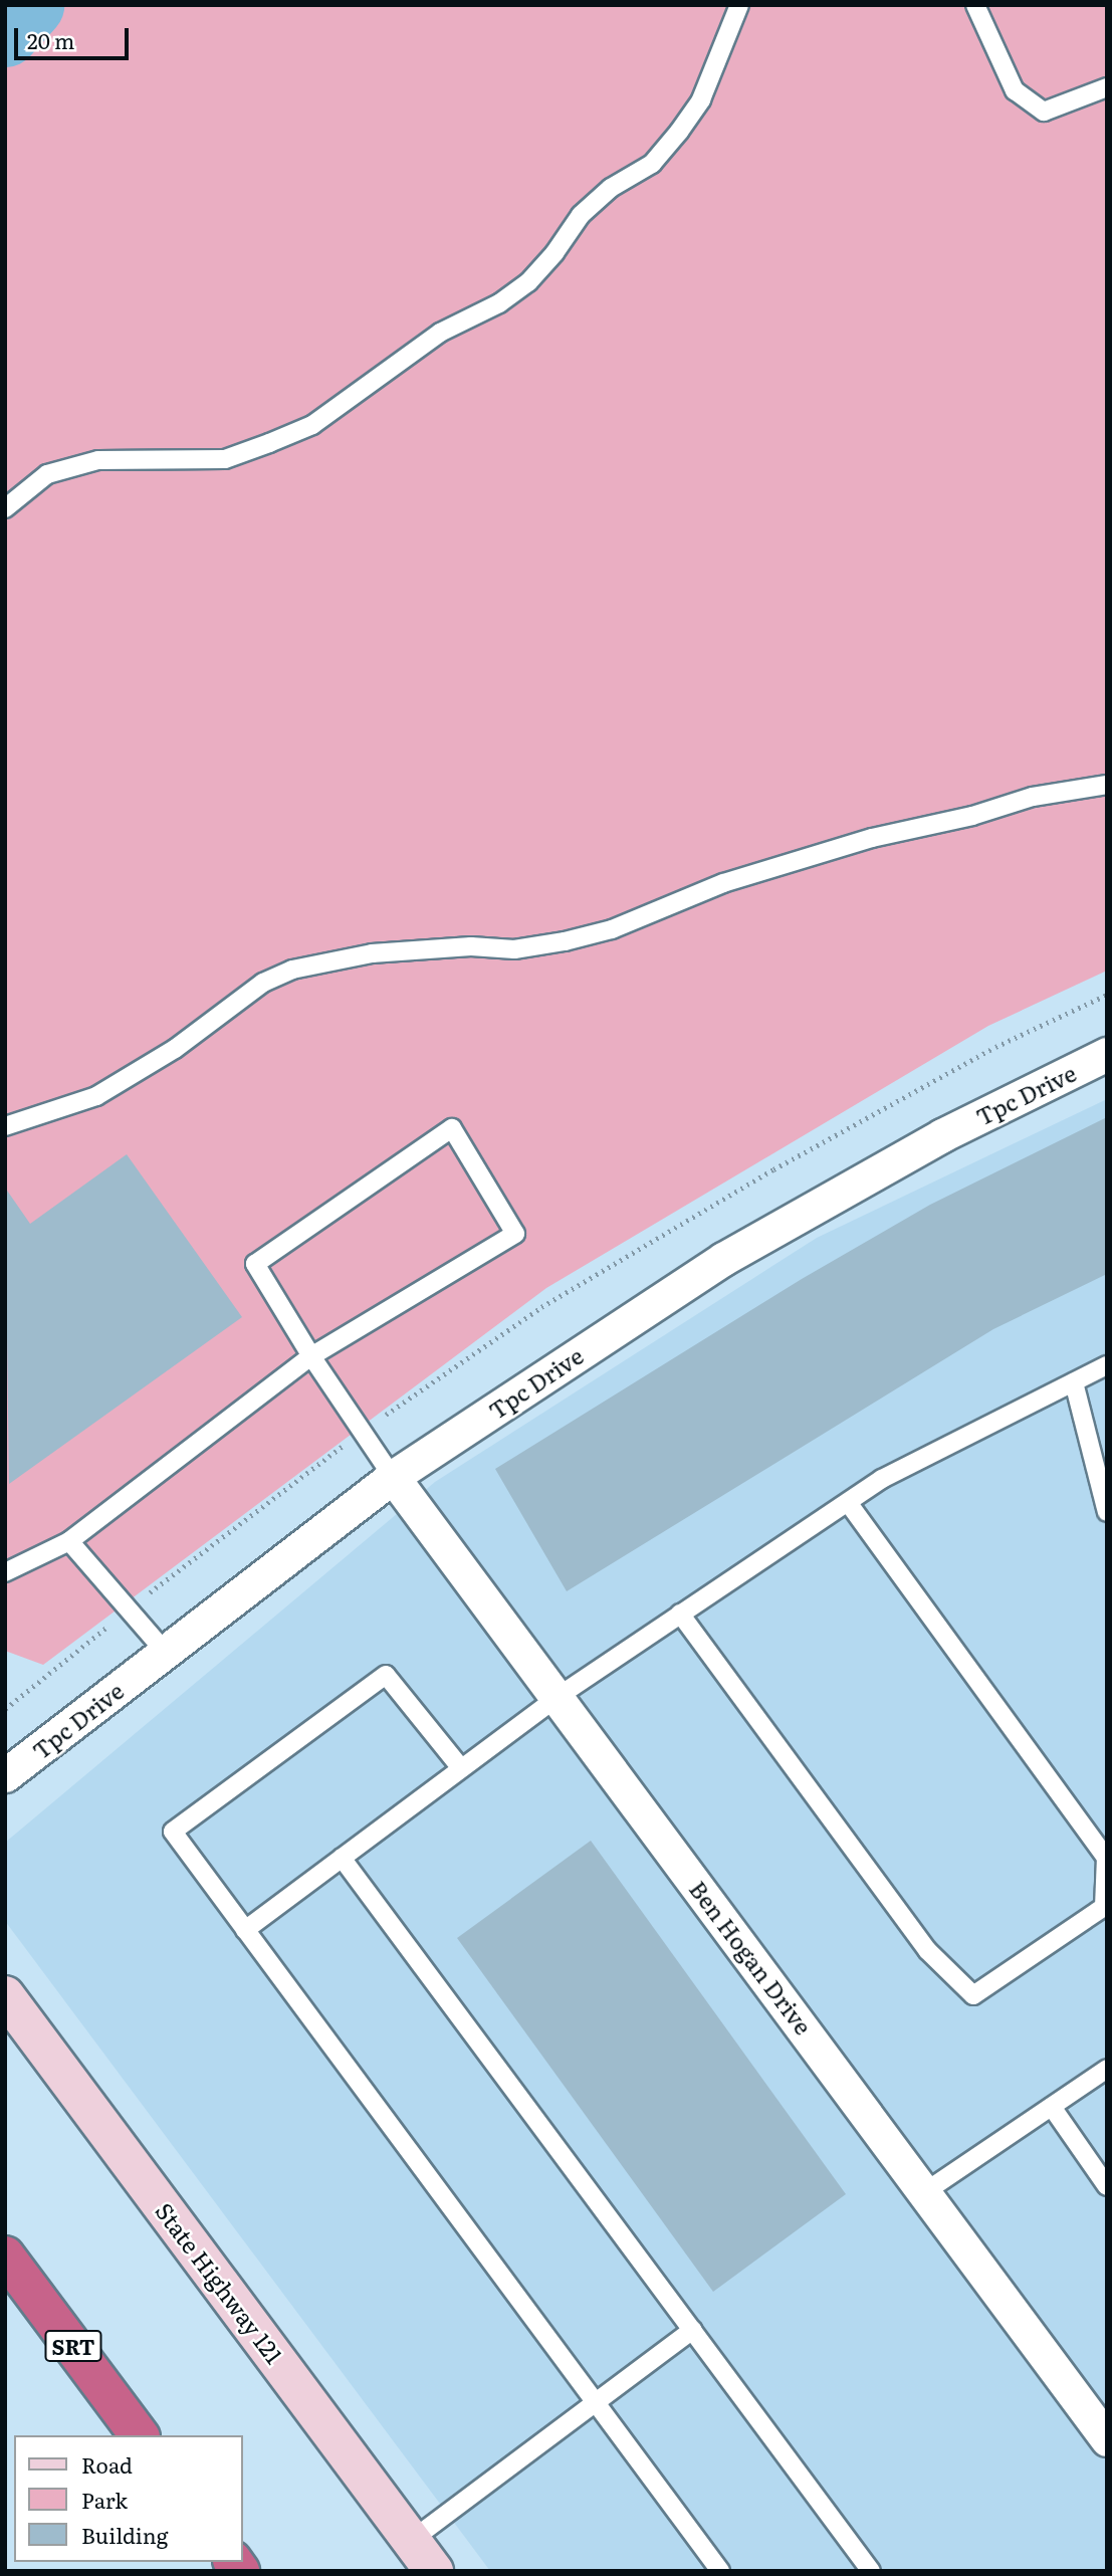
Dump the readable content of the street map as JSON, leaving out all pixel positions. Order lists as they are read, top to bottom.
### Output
{
  "streets": {
    "highway": ["SRT"],
    "main road": ["State Highway 121"],
    "street": ["Tpc Drive", "Ben Hogan Drive"]
  },
  "crossings": [
    ["Tpc Drive", "Ben Hogan Drive"]
  ],
  "legend": ["Road", "Park", "Building"],
  "scale_bar": "20 m"
}
